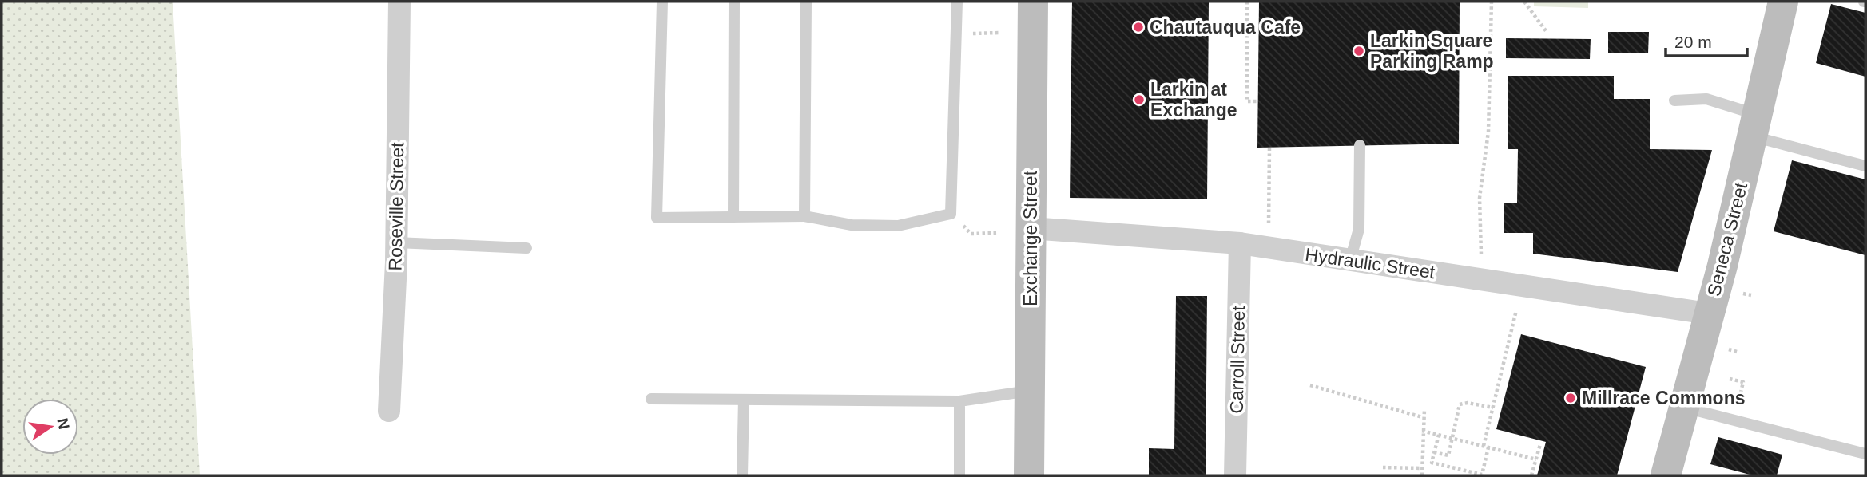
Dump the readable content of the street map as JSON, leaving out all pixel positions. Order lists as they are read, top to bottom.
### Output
{
  "streets": {
    "street": [
      "Roseville Street",
      "Exchange Street",
      "Seneca Street",
      "Hydraulic Street",
      "Carroll Street"
    ]
  },
  "crossings": [
    ["Exchange Street", "Hydraulic Street"],
    ["Seneca Street", "Hydraulic Street"],
    ["Hydraulic Street", "Carroll Street"]
  ],
  "places": [
    "Chautauqua Cafe",
    "Larkin Square Parking Ramp",
    "Larkin at Exchange",
    "Millrace Commons"
  ],
  "scale_bar": "20 m",
  "north": "right"
}
